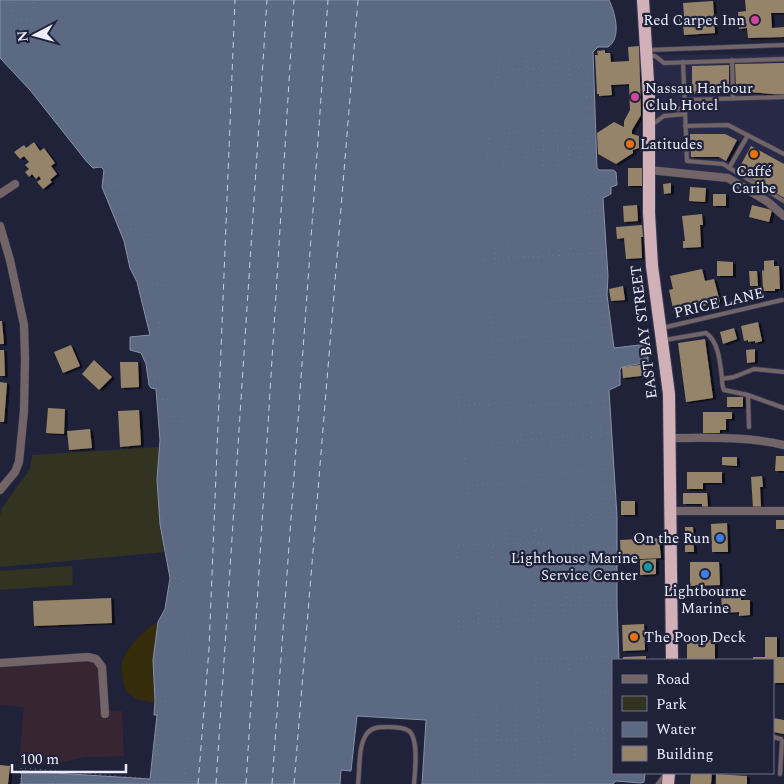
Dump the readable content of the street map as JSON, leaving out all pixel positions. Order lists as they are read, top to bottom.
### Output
{
  "streets": {
    "highway": ["EAST BAY STREET"],
    "lane": ["PRICE LANE"]
  },
  "crossings": [
    ["PRICE LANE", "EAST BAY STREET"]
  ],
  "places": [
    "Red Carpet Inn",
    "Nassau Harbour Club Hotel",
    "Latitudes",
    "Caffé Caribe",
    "On the Run",
    "Lighthouse Marine Service Center",
    "Lightbourne Marine",
    "The Poop Deck"
  ],
  "legend": [
    "Road",
    "Park",
    "Water",
    "Building"
  ],
  "scale_bar": "100 m",
  "north": "left"
}
